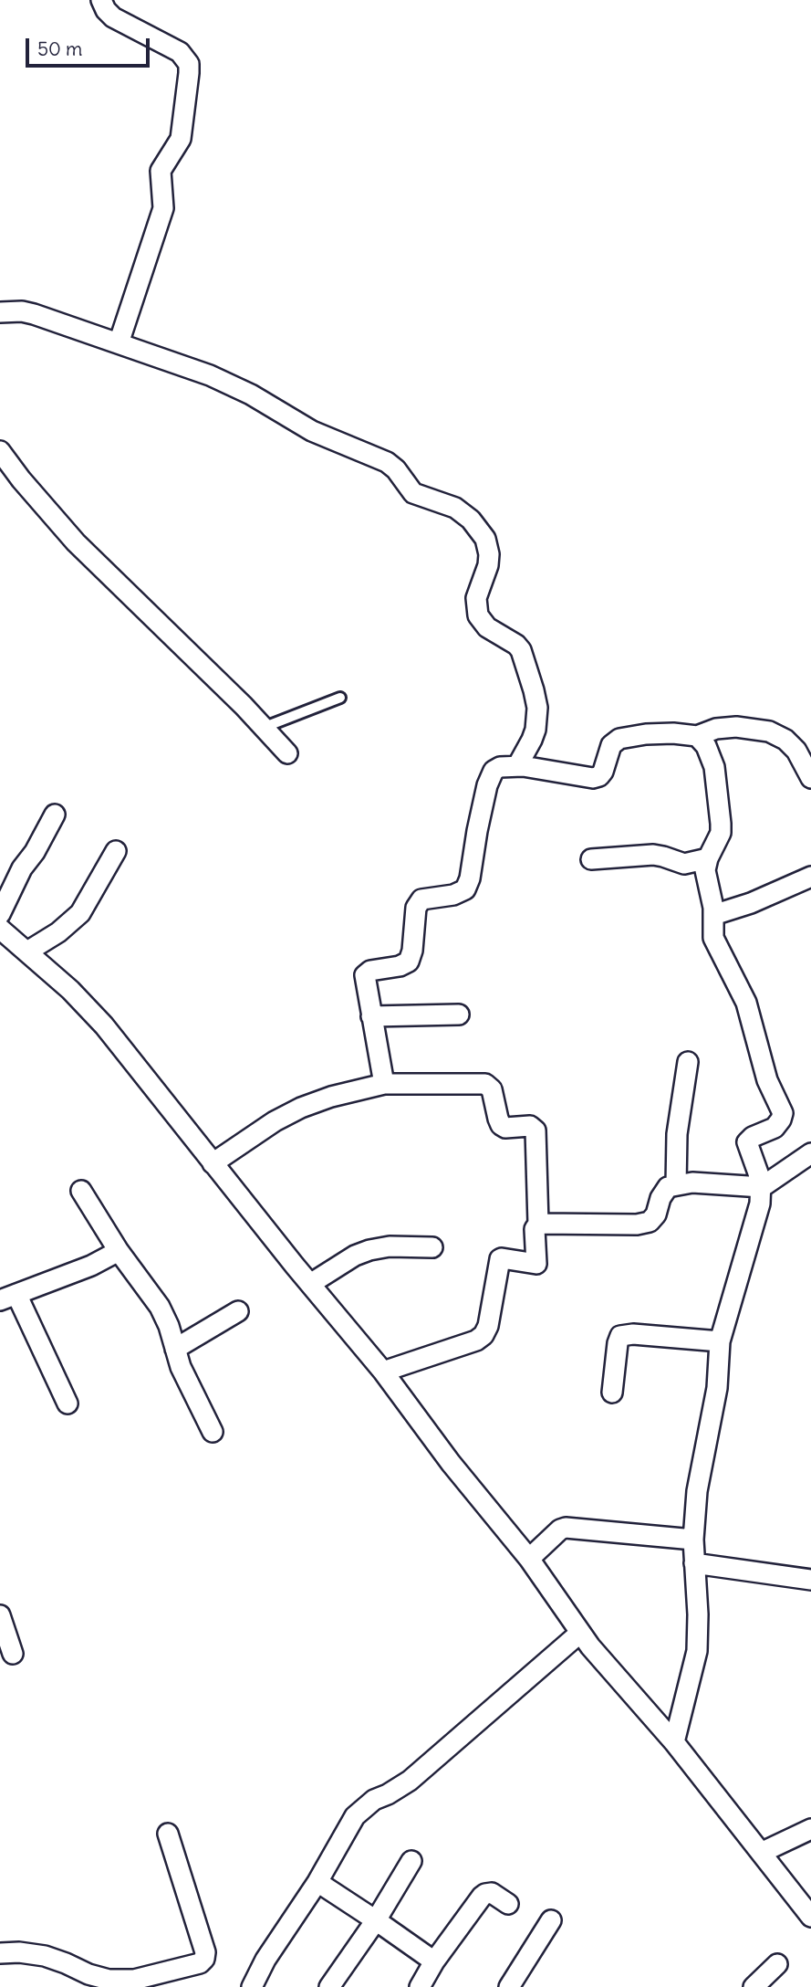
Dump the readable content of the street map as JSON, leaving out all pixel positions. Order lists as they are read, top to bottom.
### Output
{
  "scale_bar": "50 m"
}
